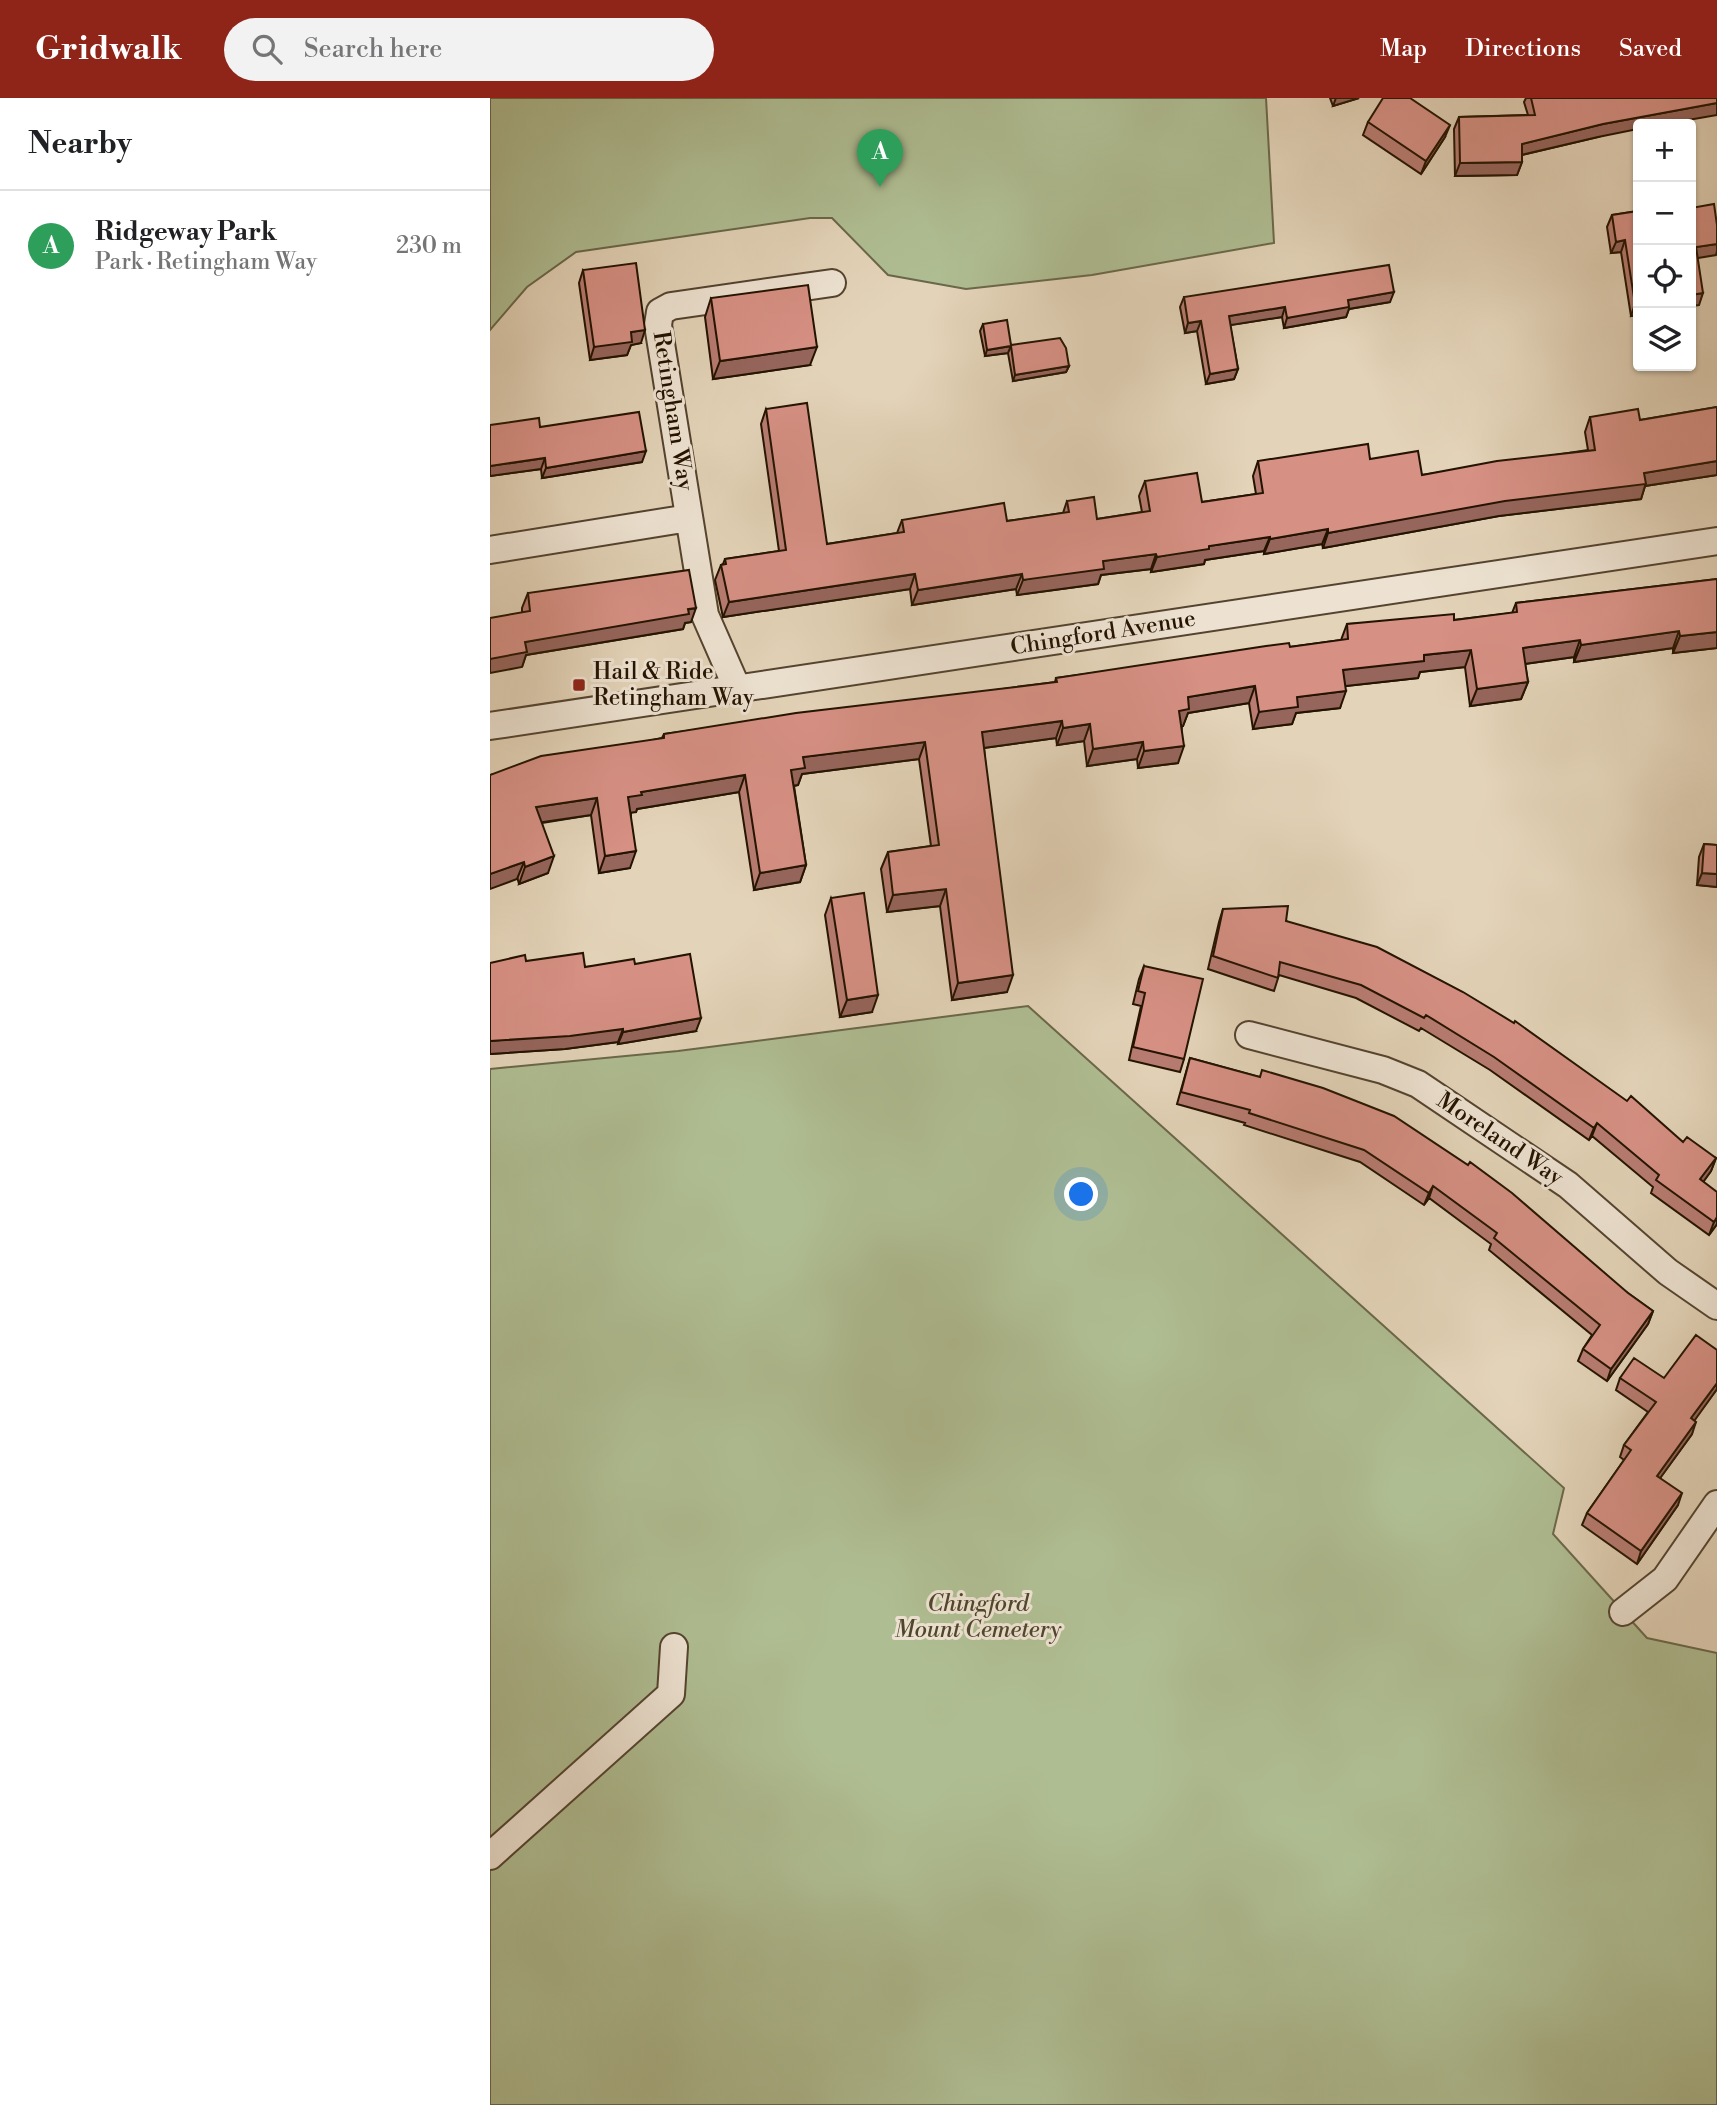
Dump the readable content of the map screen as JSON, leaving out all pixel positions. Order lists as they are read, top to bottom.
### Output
{
  "streets": {
    "street": ["Retingham Way", "Chingford Avenue", "Moreland Way"]
  },
  "crossings": [
    ["Retingham Way", "Chingford Avenue"]
  ],
  "parks": ["Chingford Mount Cemetery"],
  "places": {
    "transit": ["Hail & Ride Retingham Way"]
  },
  "page": {
    "header": "Gridwalk",
    "search": "Search here",
    "nav": ["Map", "Directions", "Saved"],
    "heading": "Nearby",
    "map_buttons": ["+", "−"],
    "pins": "A",
    "list": [
      {
        "mark": "A",
        "name": "Ridgeway Park",
        "note": "Park · Retingham Way",
        "value": "230 m"
      }
    ]
  }
}
